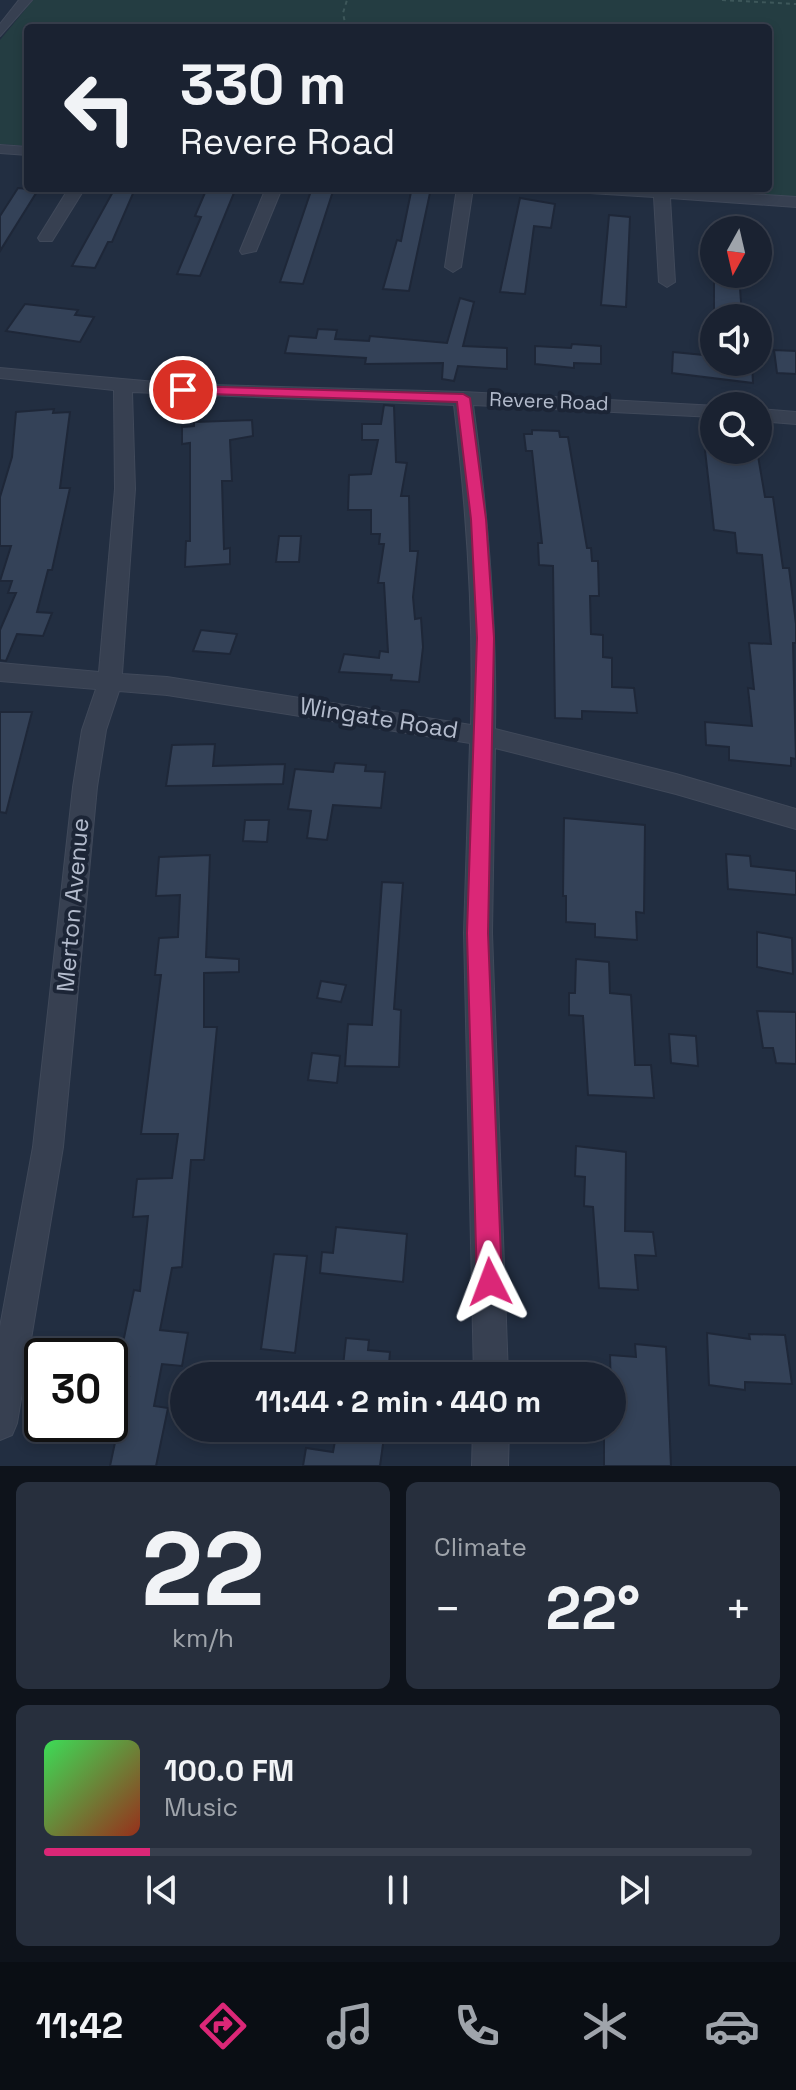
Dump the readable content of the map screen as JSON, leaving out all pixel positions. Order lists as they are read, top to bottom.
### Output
{
  "streets": {
    "street": ["Revere Road", "Wingate Road", "Merton Avenue"]
  },
  "crossings": [
    ["Revere Road", "Merton Avenue"],
    ["Wingate Road", "Merton Avenue"]
  ],
  "north": "bottom",
  "page": {
    "turn": ["330 m", "Revere Road"],
    "limit": "30",
    "trip": "11:44 · 2 min · 440 m",
    "tile": [
      ["22", "km/h"],
      "Climate"
    ],
    "heat": ["−", "22°", "+"],
    "song": ["100.0 FM", "Music"],
    "tabs": "11:42"
  }
}
